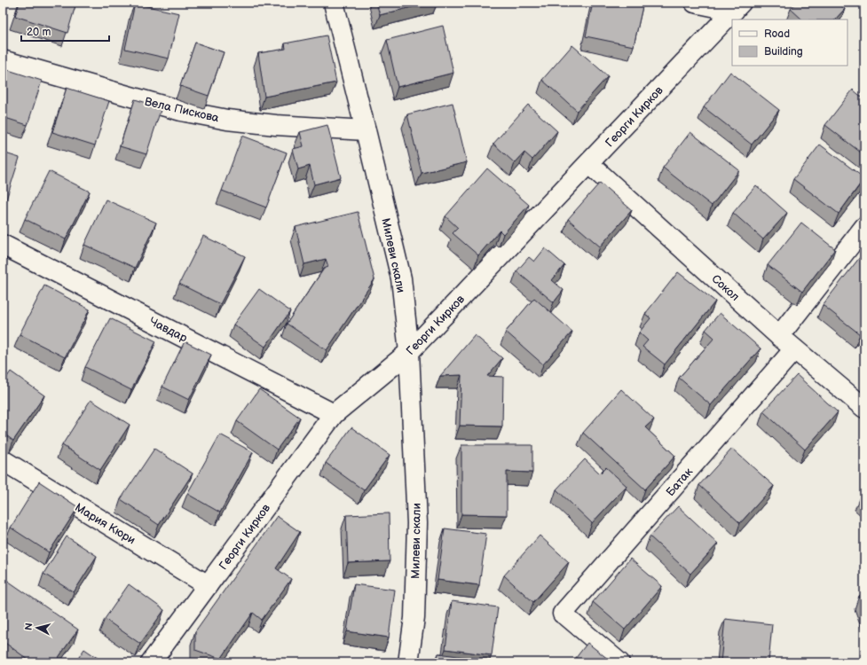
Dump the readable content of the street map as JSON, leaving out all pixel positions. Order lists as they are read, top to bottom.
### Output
{
  "streets": {
    "street": [
      "Вела Пискова",
      "Георги Кирков",
      "Милеви скали",
      "Сокол",
      "Чавдар",
      "Батак",
      "Мария Кюри"
    ]
  },
  "crossings": [
    ["Вела Пискова", "Милеви скали"],
    ["Георги Кирков", "Милеви скали"],
    ["Георги Кирков", "Сокол"],
    ["Георги Кирков", "Чавдар"],
    ["Георги Кирков", "Мария Кюри"],
    ["Сокол", "Батак"]
  ],
  "legend": ["Road", "Building"],
  "scale_bar": "20 m",
  "north": "left"
}
